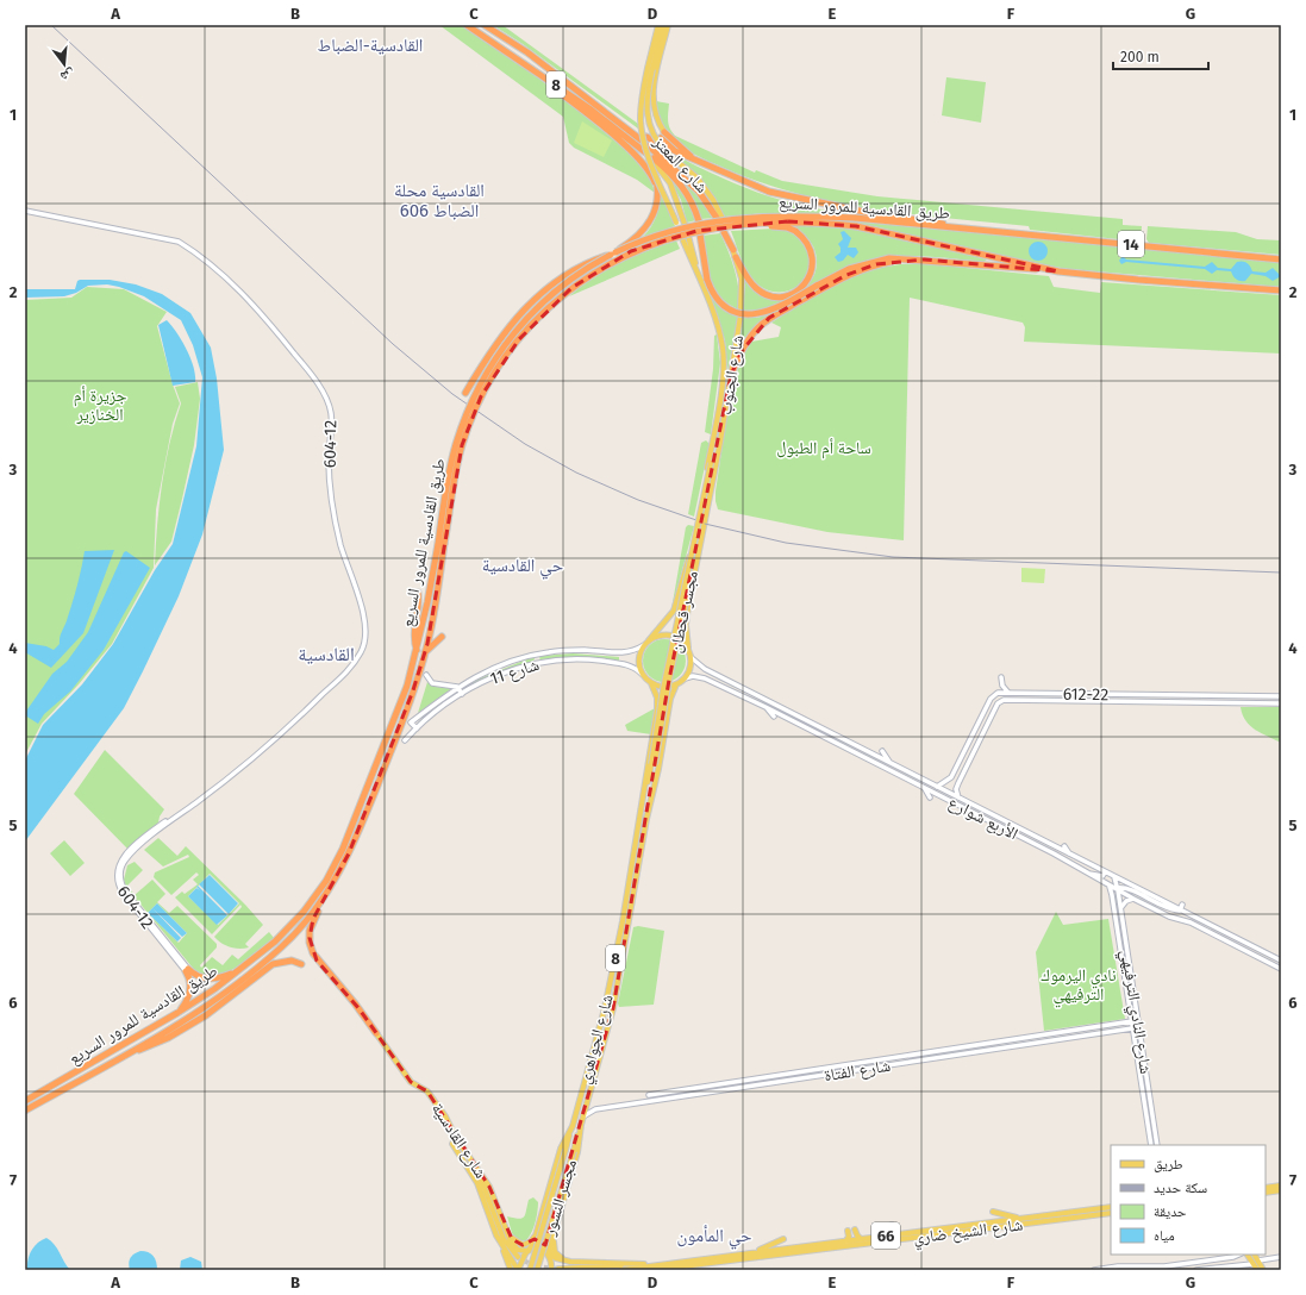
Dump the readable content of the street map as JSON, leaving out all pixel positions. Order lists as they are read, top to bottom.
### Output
{
  "streets": {
    "highway": ["8", "طريق القادسية للمرور السريع", "14"],
    "main road": [
      "شارع المعتز",
      "شارع الجنوب",
      "مجسر قحطان",
      "شارع الجواهري",
      "شارع القادسية",
      "مجسر النسور",
      "شارع الشيخ ضاري",
      "66"
    ],
    "street": [
      "604-12",
      "شارع 11",
      "612-22",
      "الأربع شوارع",
      "شارع النادي الترفيهي",
      "شارع الفتاة"
    ]
  },
  "crossings": [
    ["8", "شارع المعتز"],
    ["8", "مجسر قحطان"],
    ["8", "شارع الجواهري"],
    ["طريق القادسية للمرور السريع", "14"],
    ["14", "شارع الجنوب"],
    ["شارع الجنوب", "مجسر قحطان"],
    ["مجسر قحطان", "شارع الجواهري"],
    ["612-22", "الأربع شوارع"],
    ["الأربع شوارع", "شارع النادي الترفيهي"],
    ["شارع النادي الترفيهي", "شارع الفتاة"],
    ["شارع الجواهري", "شارع الفتاة"],
    ["شارع الجواهري", "شارع القادسية"],
    ["شارع الجواهري", "مجسر النسور"],
    ["شارع الجواهري", "شارع الشيخ ضاري"],
    ["شارع القادسية", "شارع الشيخ ضاري"]
  ],
  "districts": [
    "القادسية-الضباط",
    "القادسية محلة 606 الضباط",
    "حي القادسية",
    "القادسية",
    "حي المأمون"
  ],
  "parks": ["جزيرة أم الخنازير", "ساحة أم الطبول", "نادي اليرموك الترفيهي"],
  "legend": [
    "طريق",
    "سكة حديد",
    "حديقة",
    "مياه"
  ],
  "scale_bar": "200 m",
  "north": "bottom",
  "grid": {
    "columns": [
      "A",
      "B",
      "C",
      "D",
      "E",
      "F",
      "G"
    ],
    "rows": [
      "1",
      "2",
      "3",
      "4",
      "5",
      "6",
      "7"
    ]
  }
}
